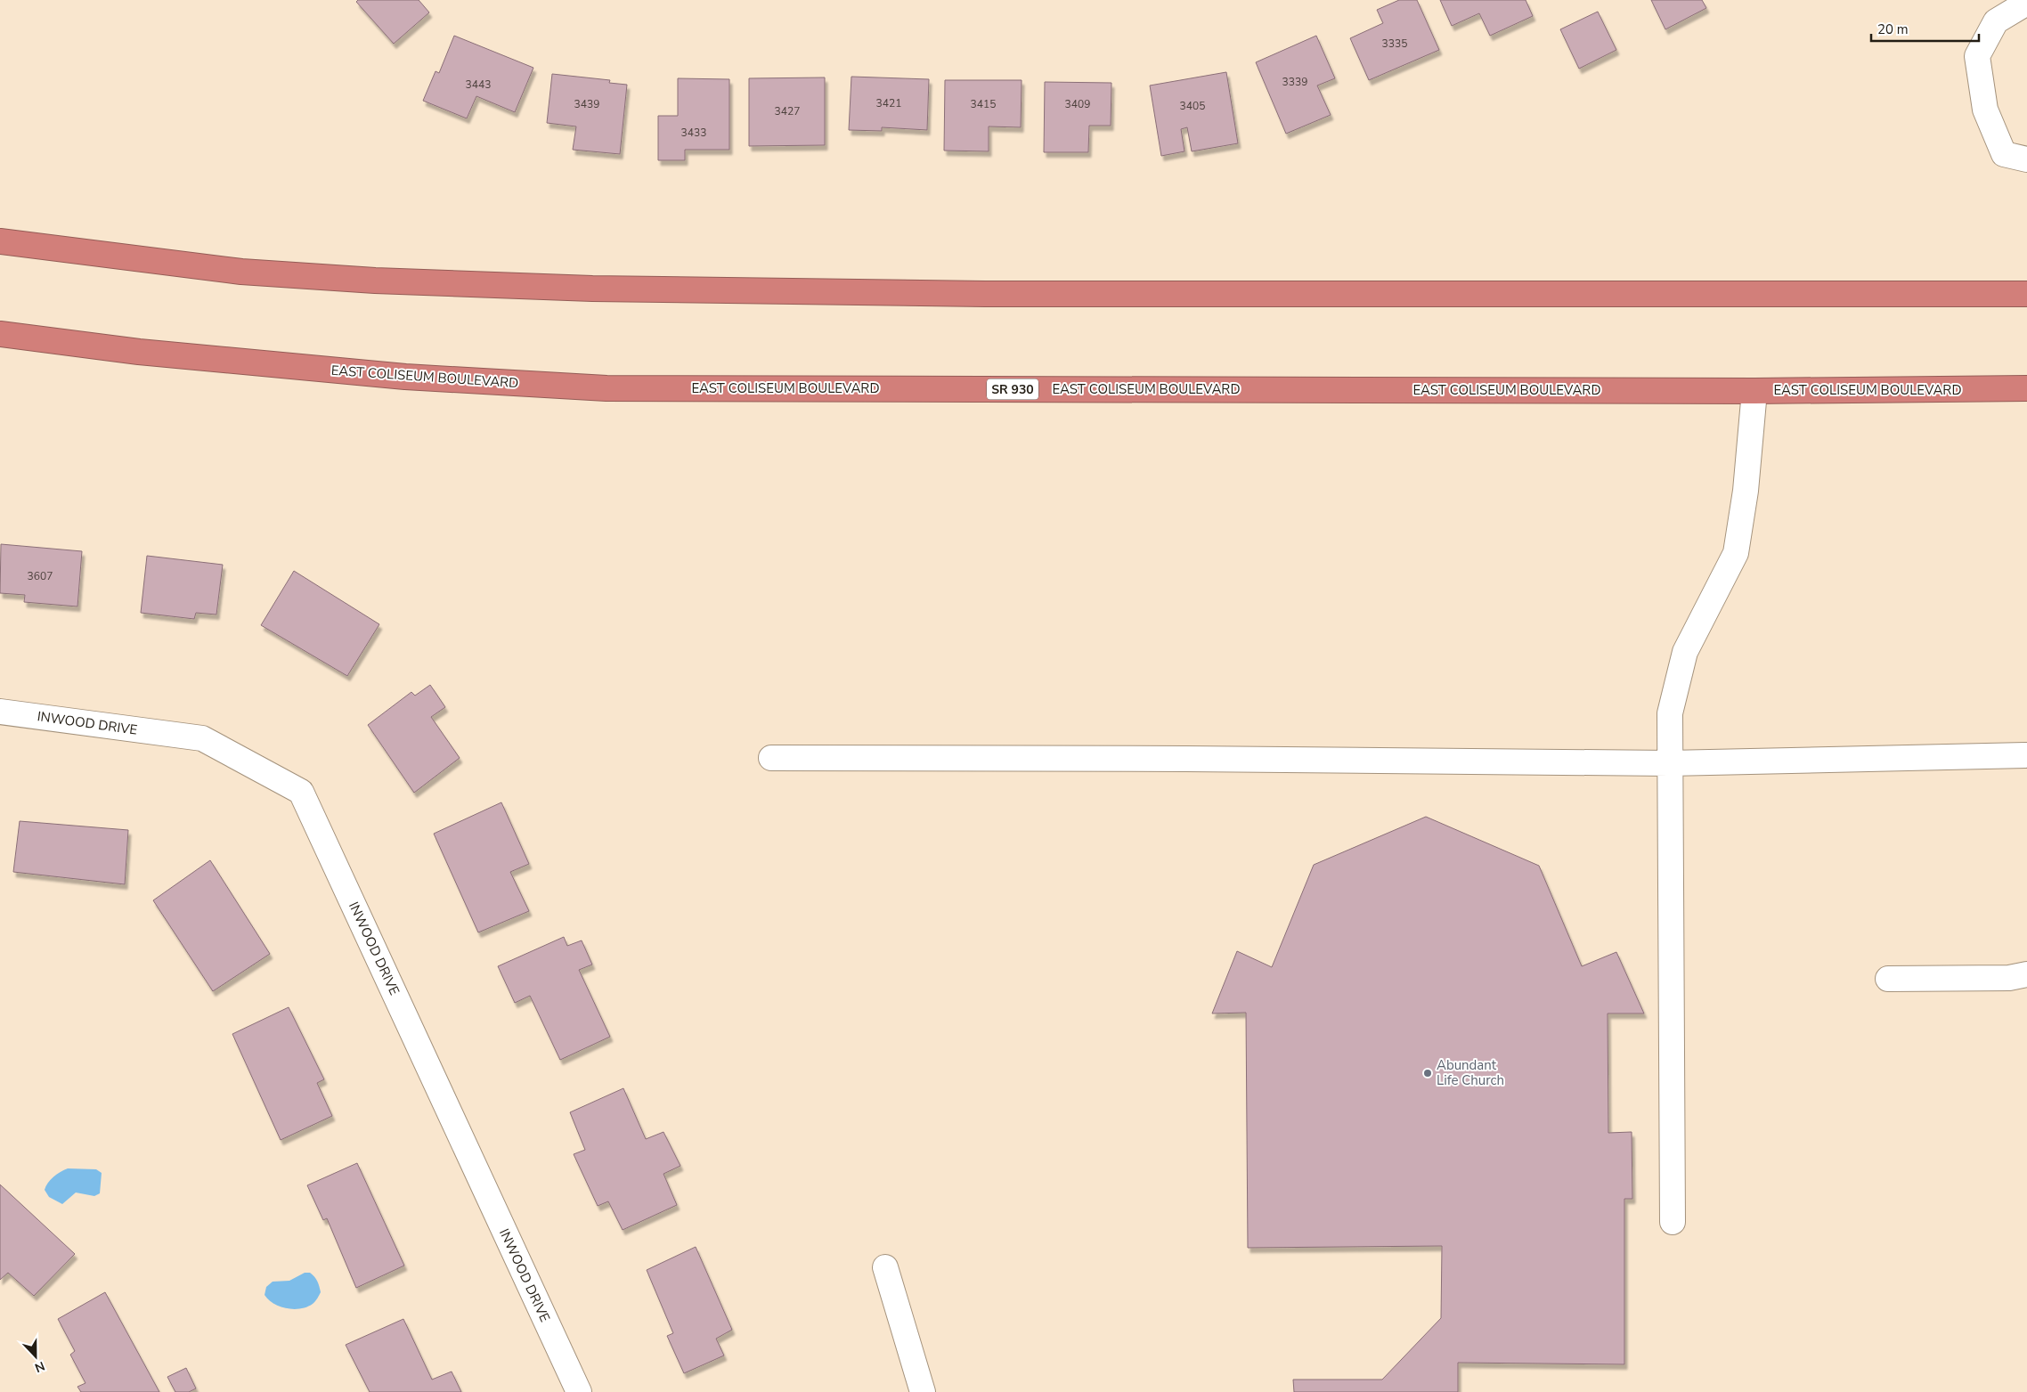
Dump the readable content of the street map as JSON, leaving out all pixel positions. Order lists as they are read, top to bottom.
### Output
{
  "streets": {
    "highway": ["EAST COLISEUM BOULEVARD", "SR 930"],
    "street": ["INWOOD DRIVE"]
  },
  "places": ["Abundant Life Church"],
  "house_numbers": [
    "3335",
    "3339",
    "3443",
    "3421",
    "3439",
    "3415",
    "3409",
    "3405",
    "3427",
    "3433",
    "3607"
  ],
  "scale_bar": "20 m",
  "north": "bottom"
}
